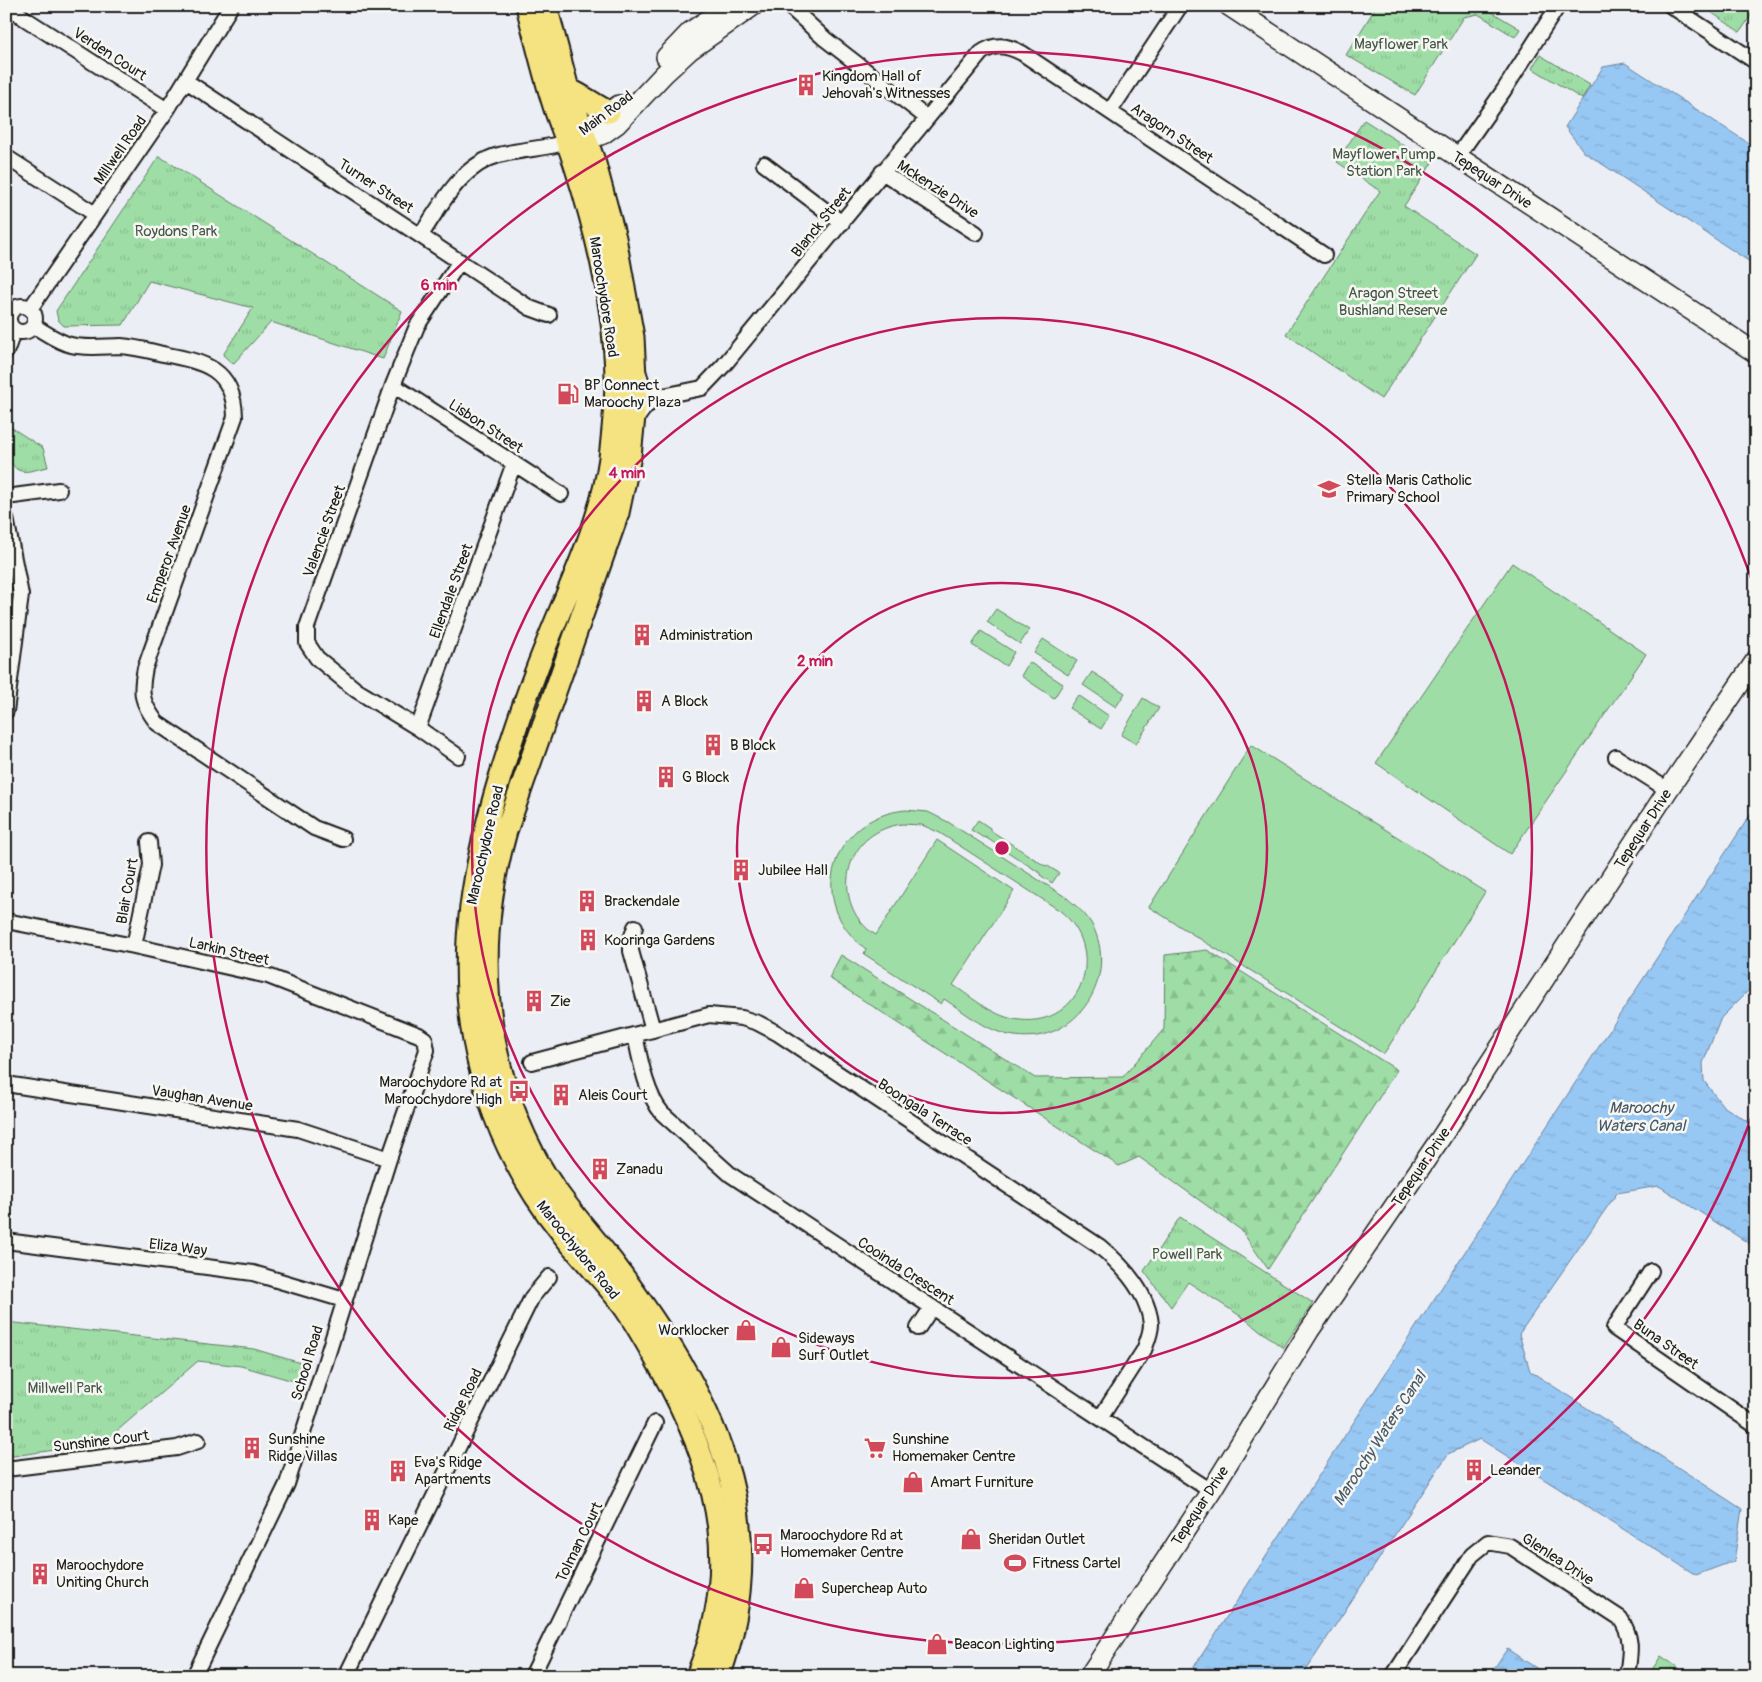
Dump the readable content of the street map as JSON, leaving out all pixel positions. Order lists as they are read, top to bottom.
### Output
{
  "streets": {
    "main road": ["Maroochydore Road"],
    "street": [
      "Verden Court",
      "Main Road",
      "Aragorn Street",
      "Millwell Road",
      "Tepequar Drive",
      "Turner Street",
      "Mckenzie Drive",
      "Blanck Street",
      "Lisbon Street",
      "Valencie Street",
      "Emperor Avenue",
      "Ellendale Street",
      "Blair Court",
      "Larkin Street",
      "Vaughan Avenue",
      "Boongala Terrace",
      "Eliza Way",
      "Cooinda Crescent",
      "Buna Street",
      "School Road",
      "Ridge Road",
      "Sunshine Court",
      "Tolman Court",
      "Glenlea Drive"
    ]
  },
  "crossings": [
    ["Verden Court", "Millwell Road"],
    ["Main Road", "Maroochydore Road"],
    ["Aragorn Street", "Blanck Street"],
    ["Millwell Road", "Turner Street"],
    ["Millwell Road", "Emperor Avenue"],
    ["Tepequar Drive", "Cooinda Crescent"],
    ["Turner Street", "Valencie Street"],
    ["Mckenzie Drive", "Blanck Street"],
    ["Lisbon Street", "Valencie Street"],
    ["Lisbon Street", "Ellendale Street"],
    ["Valencie Street", "Ellendale Street"],
    ["Blair Court", "Larkin Street"],
    ["Larkin Street", "School Road"],
    ["Vaughan Avenue", "School Road"],
    ["Boongala Terrace", "Cooinda Crescent"],
    ["Eliza Way", "School Road"]
  ],
  "water": ["Maroochy Waters Canal"],
  "parks": [
    "Mayflower Park",
    "Mayflower Pump Station Park",
    "Roydons Park",
    "Aragon Street Bushland Reserve",
    "Powell Park",
    "Millwell Park"
  ],
  "places": {
    "building": [
      "Kingdom Hall of Jehovah's Witnesses",
      "Administration",
      "A Block",
      "B Block",
      "G Block",
      "Jubilee Hall",
      "Brackendale",
      "Kooringa Gardens",
      "Zie",
      "Aleis Court",
      "Zanadu",
      "Sunshine Ridge Villas",
      "Leander",
      "Eva's Ridge Apartments",
      "Kape",
      "Maroochydore Uniting Church"
    ],
    "fuel station": ["BP Connect Maroochy Plaza"],
    "school or university": ["Stella Maris Catholic Primary School"],
    "bus stop": ["Maroochydore Rd at Maroochydore High", "Maroochydore Rd at Homemaker Centre"],
    "shop": [
      "Worklocker",
      "Sideways Surf Outlet",
      "Amart Furniture",
      "Sheridan Outlet",
      "Supercheap Auto",
      "Beacon Lighting"
    ],
    "supermarket": ["Sunshine Homemaker Centre"],
    "sports": ["Fitness Cartel"]
  },
  "rings": ["6 min", "4 min", "2 min"]
}
